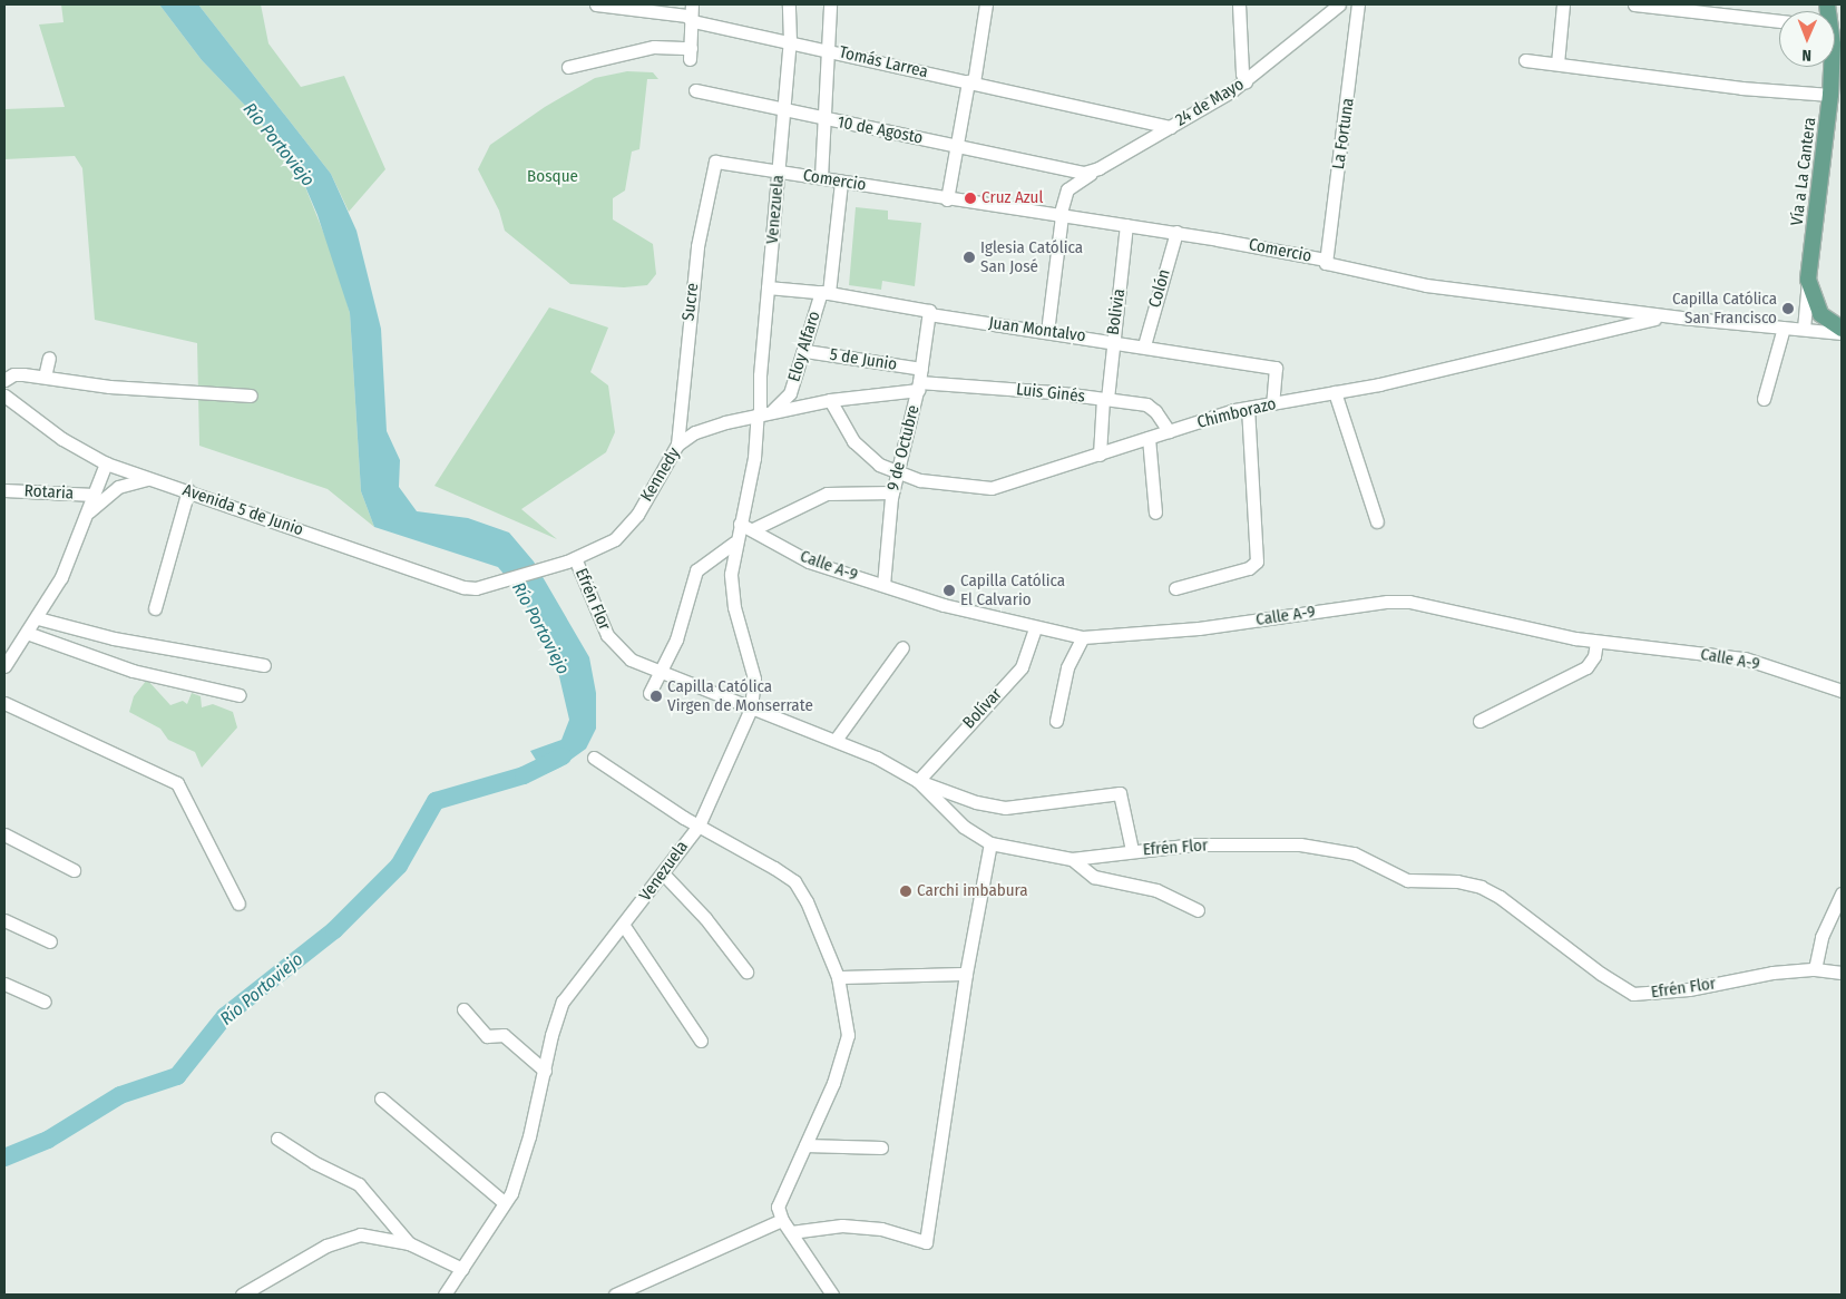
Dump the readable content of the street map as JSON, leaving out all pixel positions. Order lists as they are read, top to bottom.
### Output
{
  "streets": {
    "main road": ["Vía a La Cantera"],
    "street": [
      "Tomás Larrea",
      "24 de Mayo",
      "10 de Agosto",
      "La Fortuna",
      "Comercio",
      "Venezuela",
      "Colón",
      "Sucre",
      "Bolivia",
      "Juan Montalvo",
      "Eloy Alfaro",
      "5 de Junio",
      "Luis Ginés",
      "Chimborazo",
      "9 de Octubre",
      "Kennedy",
      "Rotaria",
      "Avenida 5 de Junio",
      "Calle A-9",
      "Efrén Flor",
      "Bolívar"
    ]
  },
  "crossings": [
    ["Tomás Larrea", "24 de Mayo"],
    ["Tomás Larrea", "Venezuela"],
    ["24 de Mayo", "10 de Agosto"],
    ["10 de Agosto", "Venezuela"],
    ["La Fortuna", "Comercio"],
    ["Vía a La Cantera", "Comercio"],
    ["Comercio", "Venezuela"],
    ["Comercio", "Colón"],
    ["Comercio", "Sucre"],
    ["Comercio", "Bolivia"],
    ["Comercio", "Eloy Alfaro"],
    ["Comercio", "Chimborazo"],
    ["Venezuela", "Juan Montalvo"],
    ["Venezuela", "Eloy Alfaro"],
    ["Venezuela", "Luis Ginés"],
    ["Venezuela", "Kennedy"],
    ["Venezuela", "Calle A-9"],
    ["Venezuela", "Efrén Flor"],
    ["Colón", "Juan Montalvo"],
    ["Sucre", "Kennedy"],
    ["Bolivia", "Juan Montalvo"],
    ["Bolivia", "Luis Ginés"],
    ["Bolivia", "Chimborazo"],
    ["Juan Montalvo", "Eloy Alfaro"],
    ["Juan Montalvo", "Chimborazo"],
    ["Juan Montalvo", "9 de Octubre"],
    ["Eloy Alfaro", "5 de Junio"],
    ["Eloy Alfaro", "Luis Ginés"],
    ["Eloy Alfaro", "Kennedy"],
    ["5 de Junio", "9 de Octubre"],
    ["Luis Ginés", "Chimborazo"],
    ["Luis Ginés", "9 de Octubre"],
    ["Luis Ginés", "Kennedy"],
    ["Chimborazo", "9 de Octubre"],
    ["9 de Octubre", "Calle A-9"],
    ["Kennedy", "Avenida 5 de Junio"],
    ["Kennedy", "Efrén Flor"],
    ["Calle A-9", "Bolívar"],
    ["Efrén Flor", "Bolívar"]
  ],
  "water": ["Río Portoviejo"],
  "parks": ["Bosque"],
  "places": [
    "Cruz Azul",
    "Iglesia Católica San José",
    "Capilla Católica San Francisco",
    "Capilla Católica El Calvario",
    "Capilla Católica Virgen de Monserrate",
    "Carchi imbabura"
  ],
  "north": "bottom"
}
